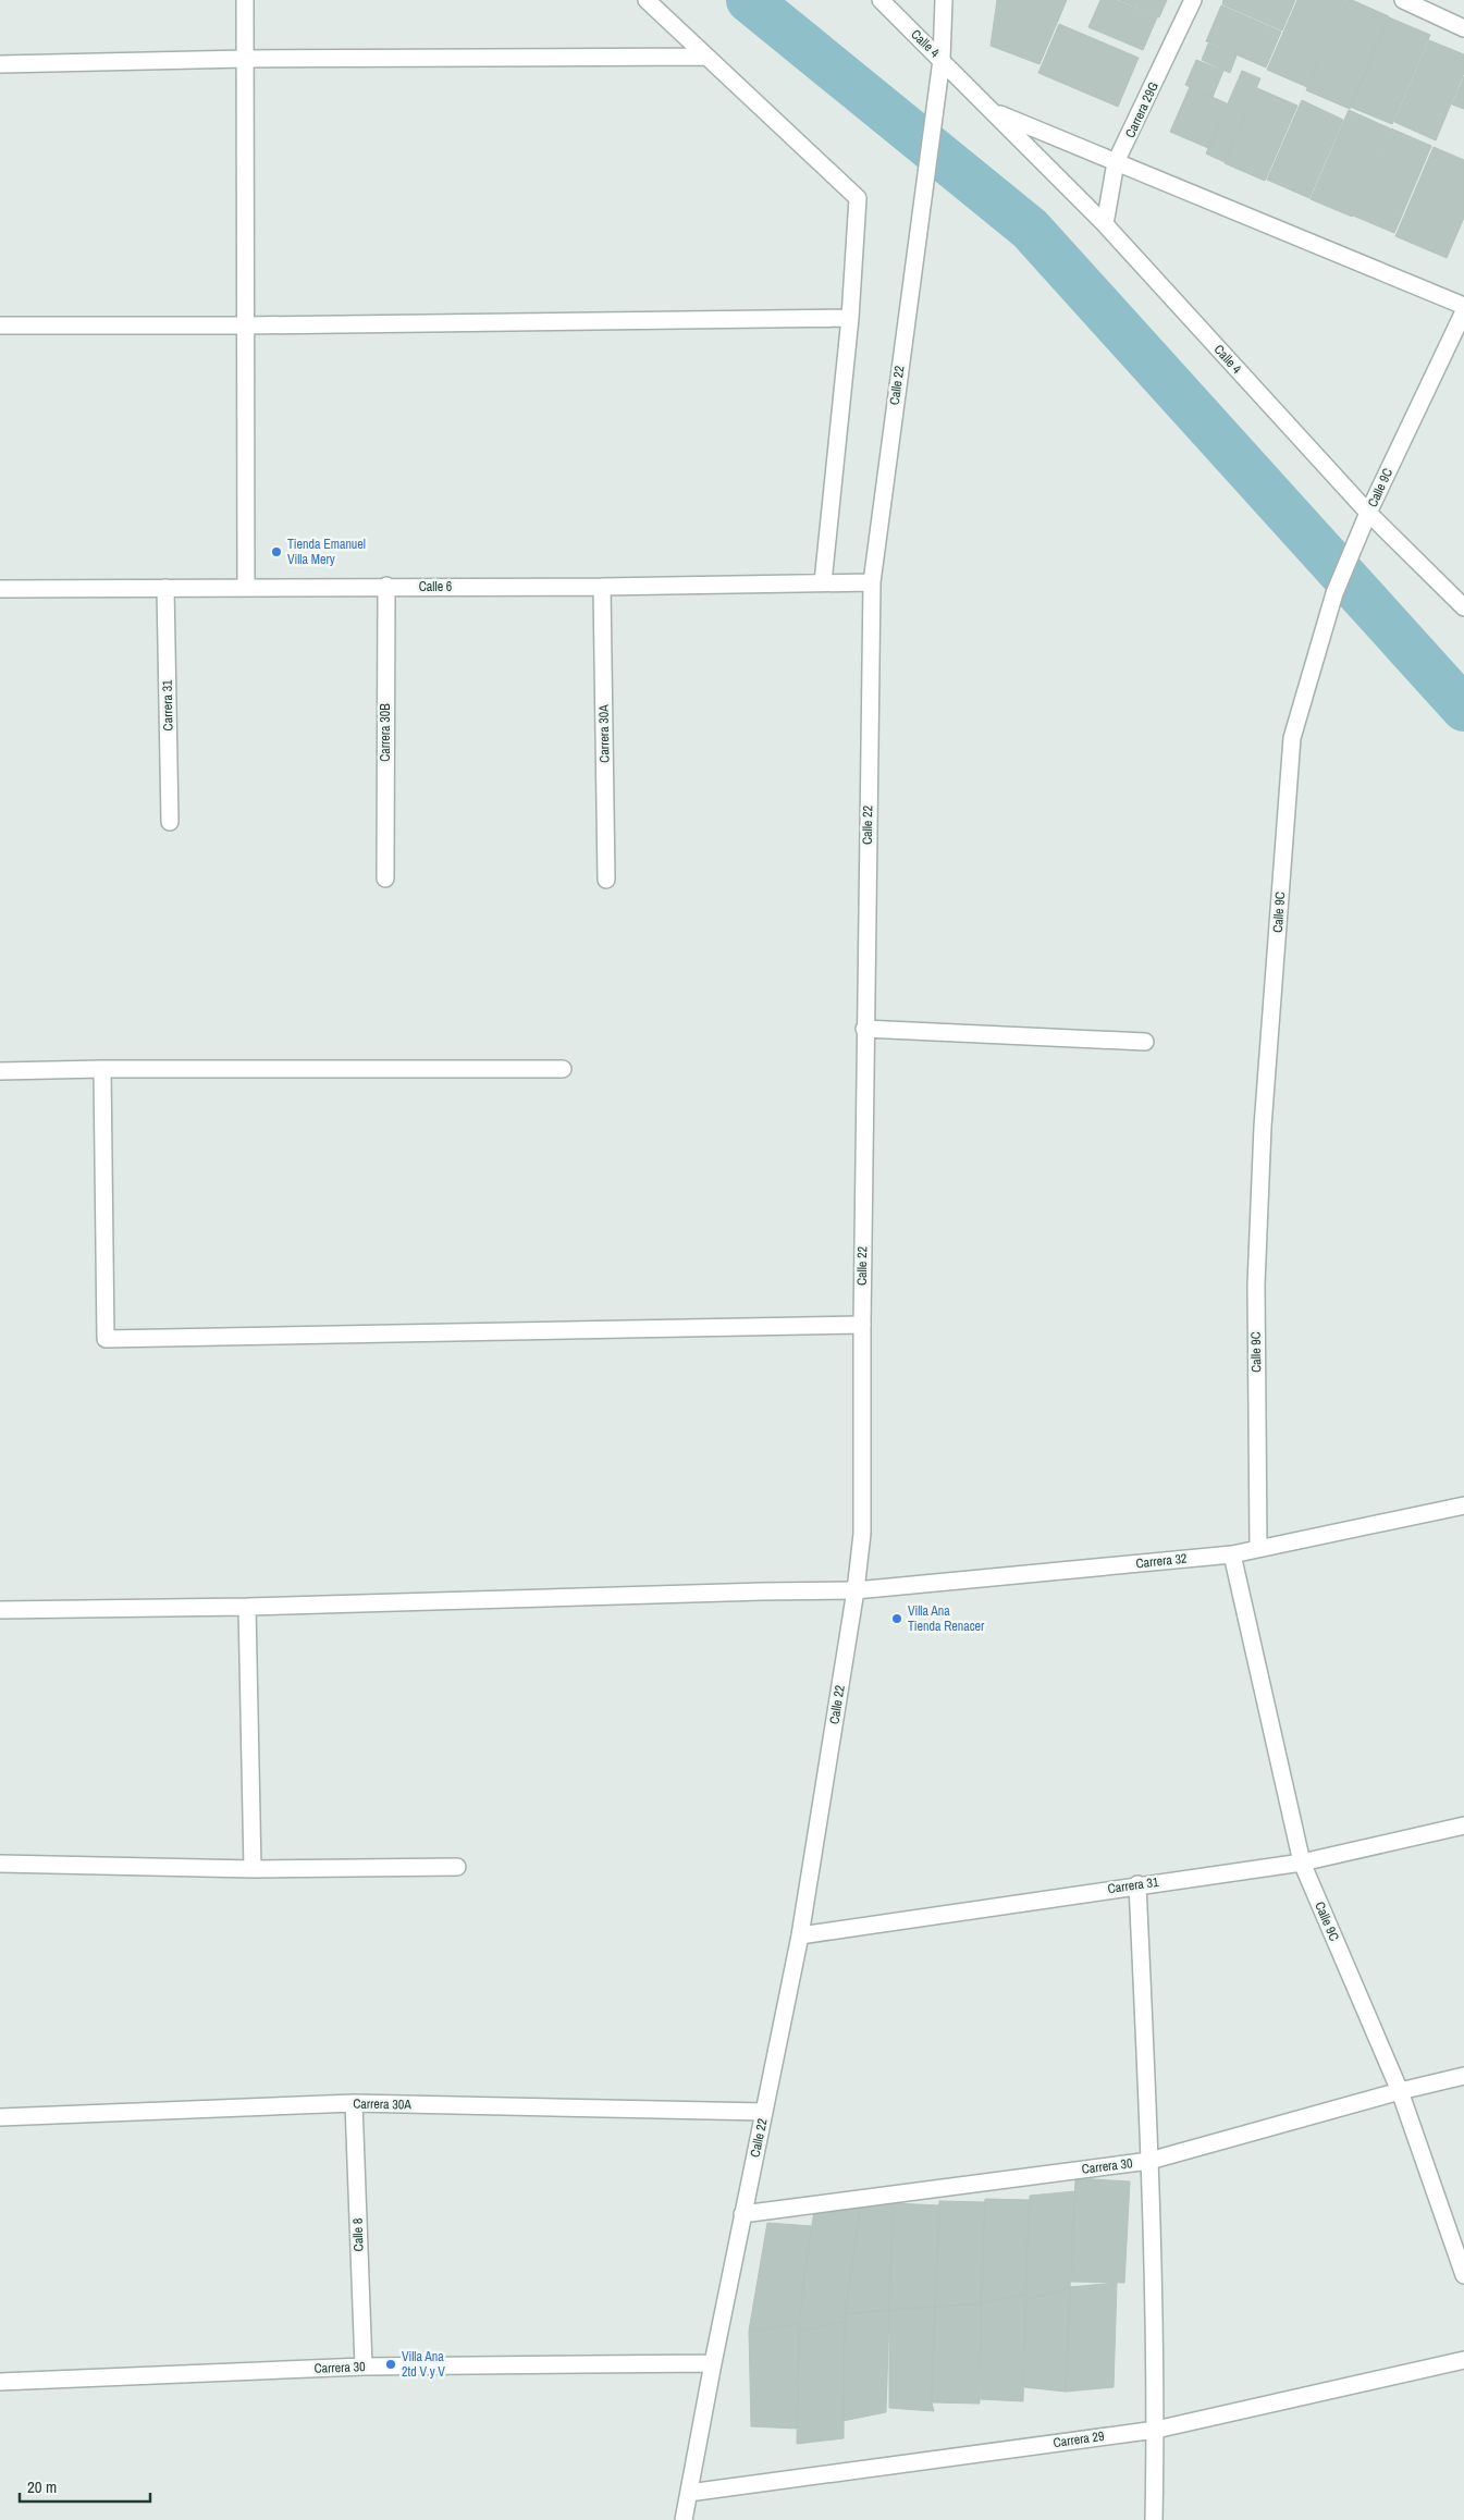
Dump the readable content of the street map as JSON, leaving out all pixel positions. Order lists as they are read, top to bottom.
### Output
{
  "streets": {
    "street": [
      "Calle 4",
      "Carrera 29G",
      "Calle 22",
      "Calle 9C",
      "Calle 6",
      "Carrera 31",
      "Carrera 30B",
      "Carrera 30A",
      "Carrera 32",
      "Carrera 30",
      "Calle 8",
      "Carrera 29"
    ]
  },
  "crossings": [
    ["Calle 4", "Carrera 29G"],
    ["Calle 4", "Calle 22"],
    ["Calle 4", "Calle 9C"],
    ["Calle 22", "Calle 6"],
    ["Calle 22", "Carrera 31"],
    ["Calle 22", "Carrera 30A"],
    ["Calle 22", "Carrera 32"],
    ["Calle 22", "Carrera 30"],
    ["Calle 22", "Carrera 29"],
    ["Calle 9C", "Carrera 31"],
    ["Calle 9C", "Carrera 32"],
    ["Calle 9C", "Carrera 30"],
    ["Calle 6", "Carrera 31"],
    ["Calle 6", "Carrera 30B"],
    ["Calle 6", "Carrera 30A"],
    ["Carrera 30A", "Calle 8"],
    ["Carrera 30", "Calle 8"]
  ],
  "places": ["Tienda Emanuel Villa Mery", "Villa Ana Tienda Renacer", "Villa Ana 2td V y V"],
  "scale_bar": "20 m"
}
